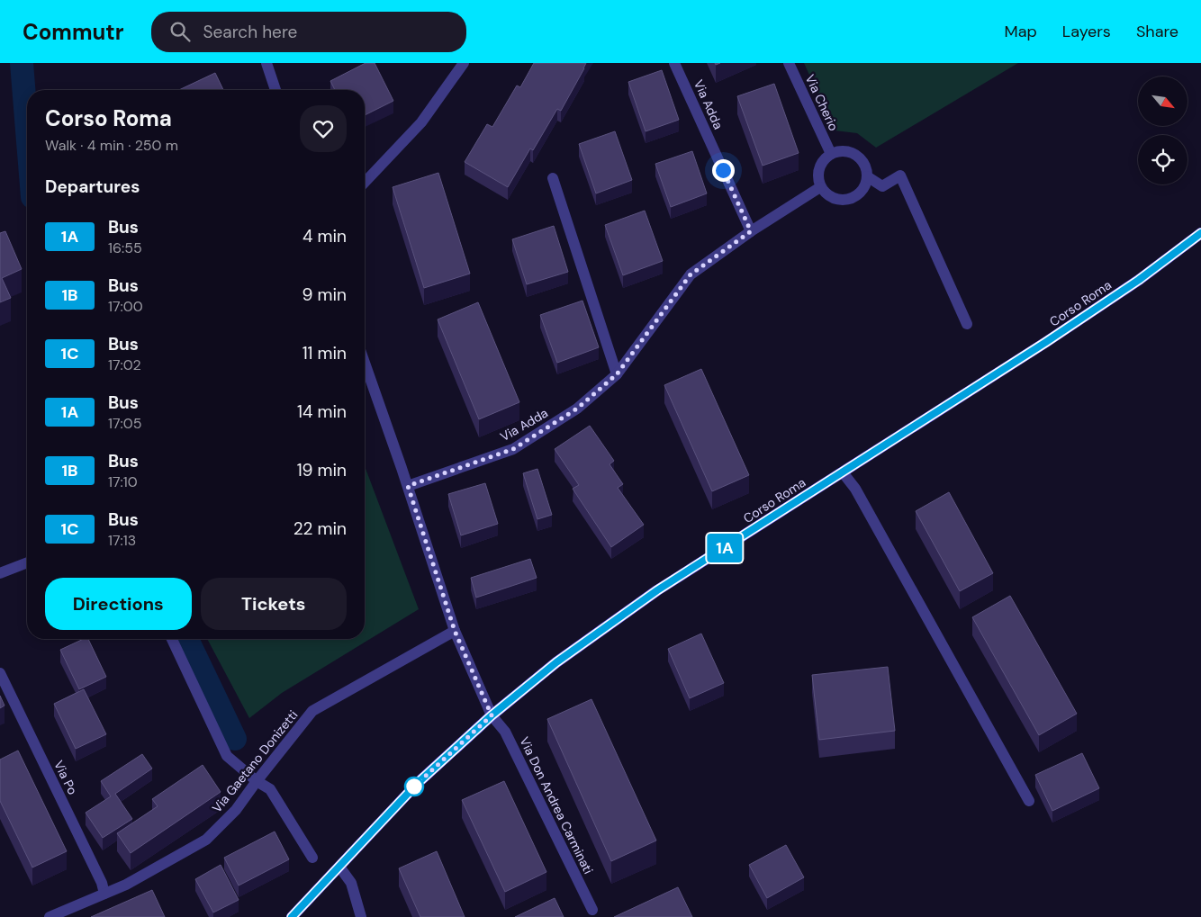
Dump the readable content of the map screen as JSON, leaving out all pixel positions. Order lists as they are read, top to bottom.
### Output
{
  "streets": {
    "street": [
      "Via Cherio",
      "Via Adda",
      "Corso Roma",
      "Via Gaetano Donizetti",
      "Via Po",
      "Via Don Andrea Carminati"
    ]
  },
  "crossings": [
    ["Via Cherio", "Via Adda"],
    ["Corso Roma", "Via Don Andrea Carminati"],
    ["Via Gaetano Donizetti", "Via Po"]
  ],
  "lines": ["bus line 1A"],
  "north": "bottom right",
  "page": {
    "header": "Commutr",
    "search": "Search here",
    "nav": ["Map", "Layers", "Share"],
    "on_map": "1A",
    "heading": [
      ["Corso Roma", "Walk · 4 min · 250 m"],
      "Departures"
    ],
    "list": [
      {
        "mark": "1A",
        "name": "Bus",
        "note": "16:55",
        "value": "4 min"
      },
      {
        "mark": "1B",
        "name": "Bus",
        "note": "17:00",
        "value": "9 min"
      },
      {
        "mark": "1C",
        "name": "Bus",
        "note": "17:02",
        "value": "11 min"
      },
      {
        "mark": "1A",
        "name": "Bus",
        "note": "17:05",
        "value": "14 min"
      },
      {
        "mark": "1B",
        "name": "Bus",
        "note": "17:10",
        "value": "19 min"
      },
      {
        "mark": "1C",
        "name": "Bus",
        "note": "17:13",
        "value": "22 min"
      }
    ],
    "buttons": ["Directions", "Tickets"]
  }
}
